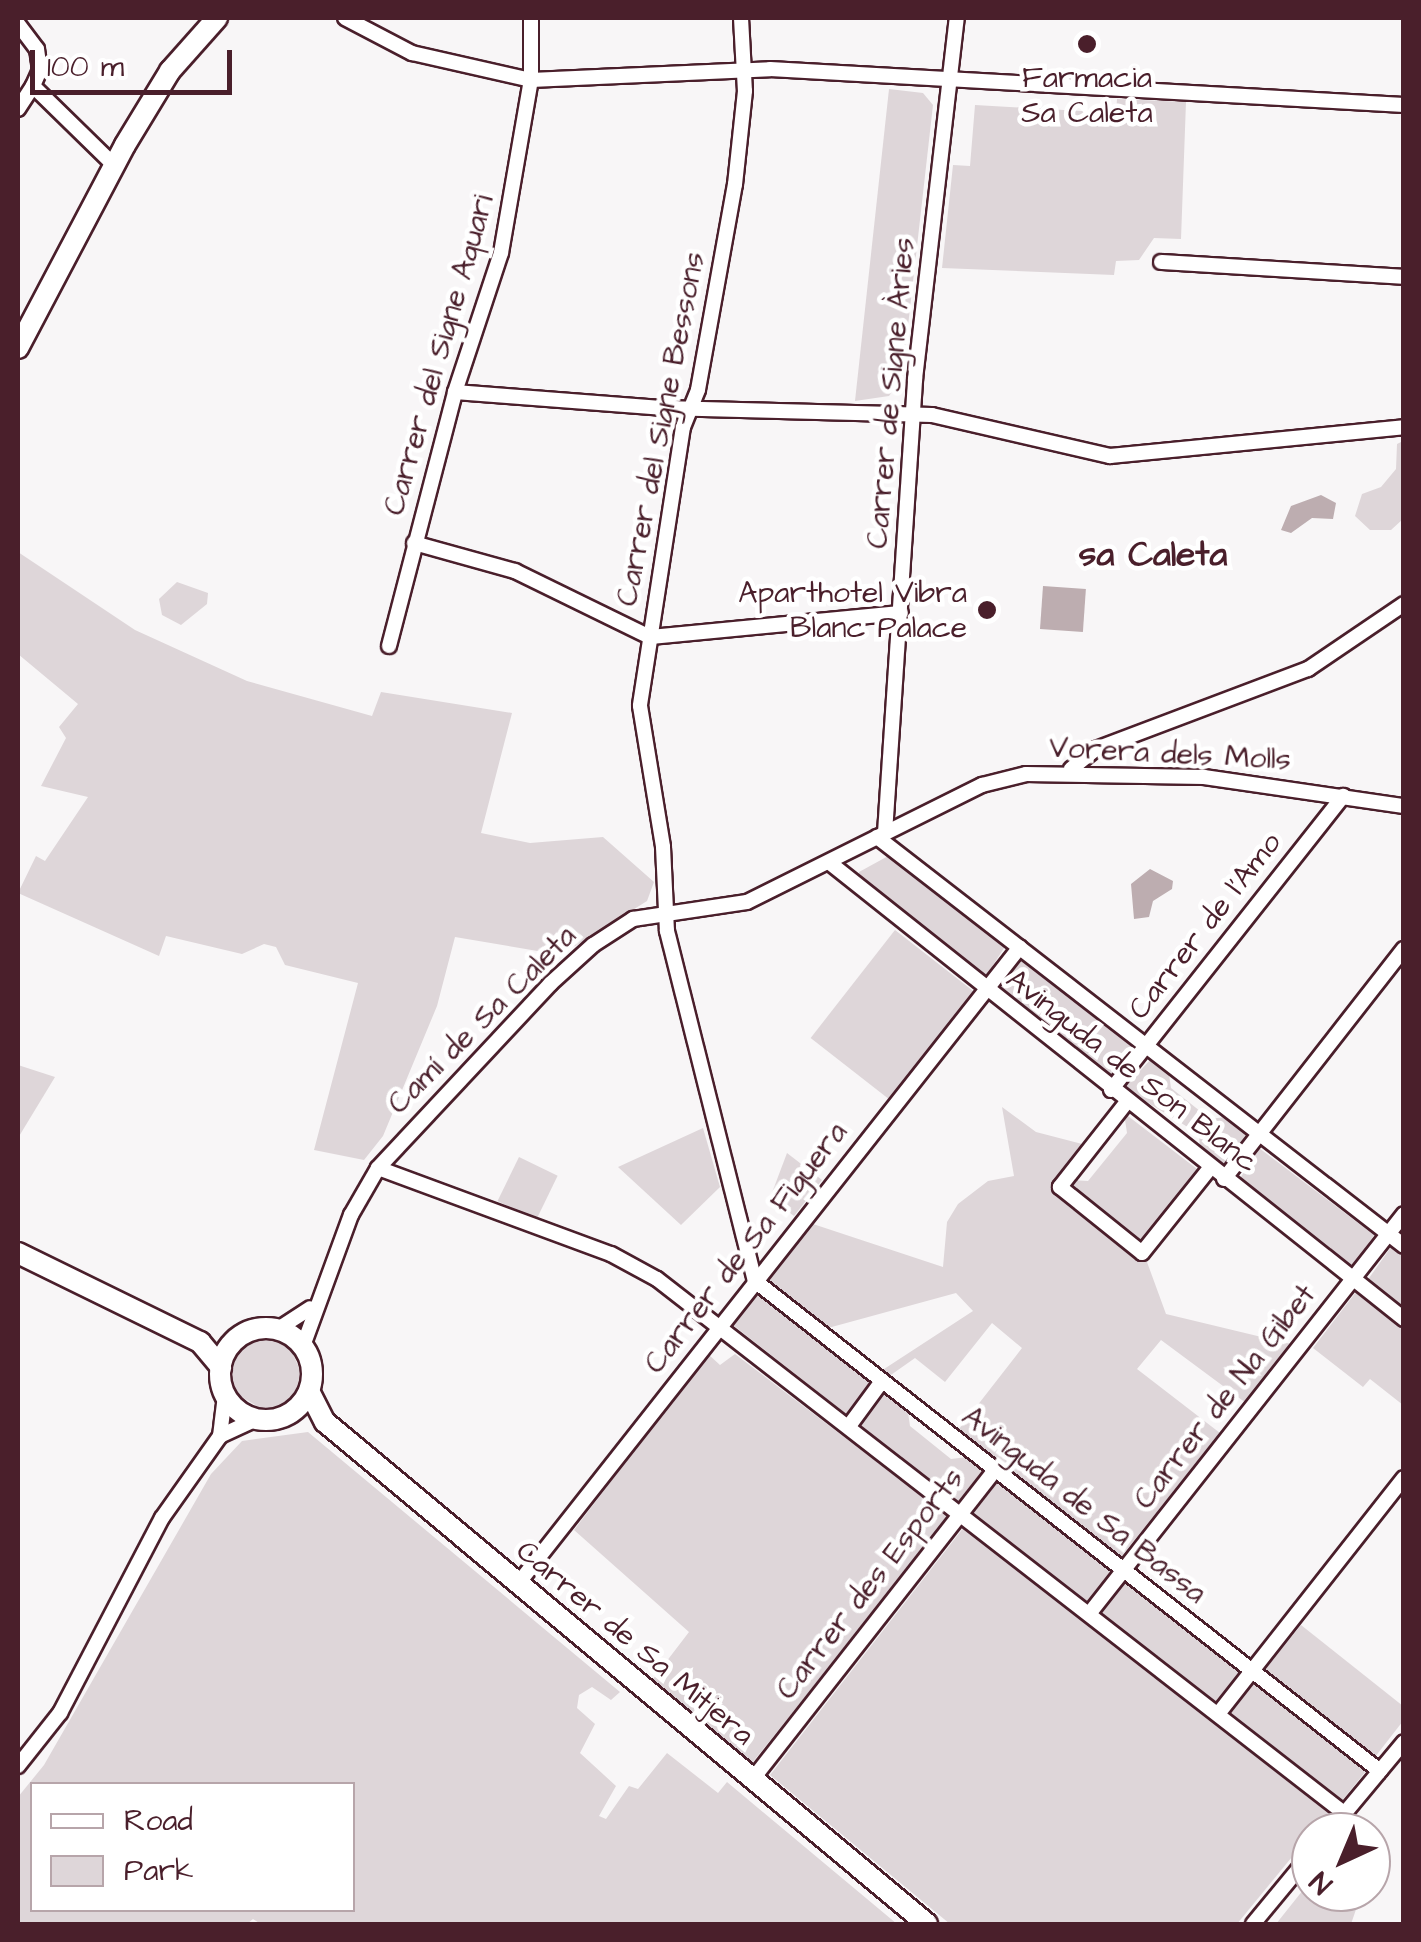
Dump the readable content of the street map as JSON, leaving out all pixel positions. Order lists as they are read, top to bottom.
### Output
{
  "streets": {
    "street": [
      "Carrer del Signe Aquari",
      "Carrer de Signe Àries",
      "Carrer del Signe Bessons",
      "Vorera dels Molls",
      "Carrer de l'Amo",
      "Camí de Sa Caleta",
      "Avinguda de Son Blanc",
      "Carrer de Sa Figuera",
      "Carrer de Na Gibet",
      "Avinguda de Sa Bassa",
      "Carrer des Esports",
      "Carrer de Sa Mitjera"
    ]
  },
  "crossings": [
    ["Carrer de Signe Àries", "Vorera dels Molls"],
    ["Carrer de Signe Àries", "Camí de Sa Caleta"],
    ["Carrer de Signe Àries", "Avinguda de Son Blanc"],
    ["Carrer del Signe Bessons", "Camí de Sa Caleta"],
    ["Carrer del Signe Bessons", "Carrer de Sa Figuera"],
    ["Carrer del Signe Bessons", "Avinguda de Sa Bassa"],
    ["Vorera dels Molls", "Carrer de l'Amo"],
    ["Vorera dels Molls", "Camí de Sa Caleta"],
    ["Vorera dels Molls", "Avinguda de Son Blanc"],
    ["Carrer de l'Amo", "Avinguda de Son Blanc"],
    ["Camí de Sa Caleta", "Avinguda de Son Blanc"],
    ["Camí de Sa Caleta", "Carrer de Sa Mitjera"],
    ["Avinguda de Son Blanc", "Carrer de Sa Figuera"],
    ["Avinguda de Son Blanc", "Carrer de Na Gibet"],
    ["Carrer de Sa Figuera", "Avinguda de Sa Bassa"],
    ["Carrer de Sa Figuera", "Carrer de Sa Mitjera"],
    ["Carrer de Na Gibet", "Avinguda de Sa Bassa"],
    ["Avinguda de Sa Bassa", "Carrer des Esports"],
    ["Carrer des Esports", "Carrer de Sa Mitjera"]
  ],
  "districts": ["sa Caleta"],
  "places": ["Farmacia Sa Caleta", "Aparthotel Vibra Blanc Palace"],
  "legend": ["Road", "Park"],
  "scale_bar": "100 m",
  "north": "bottom left"
}
